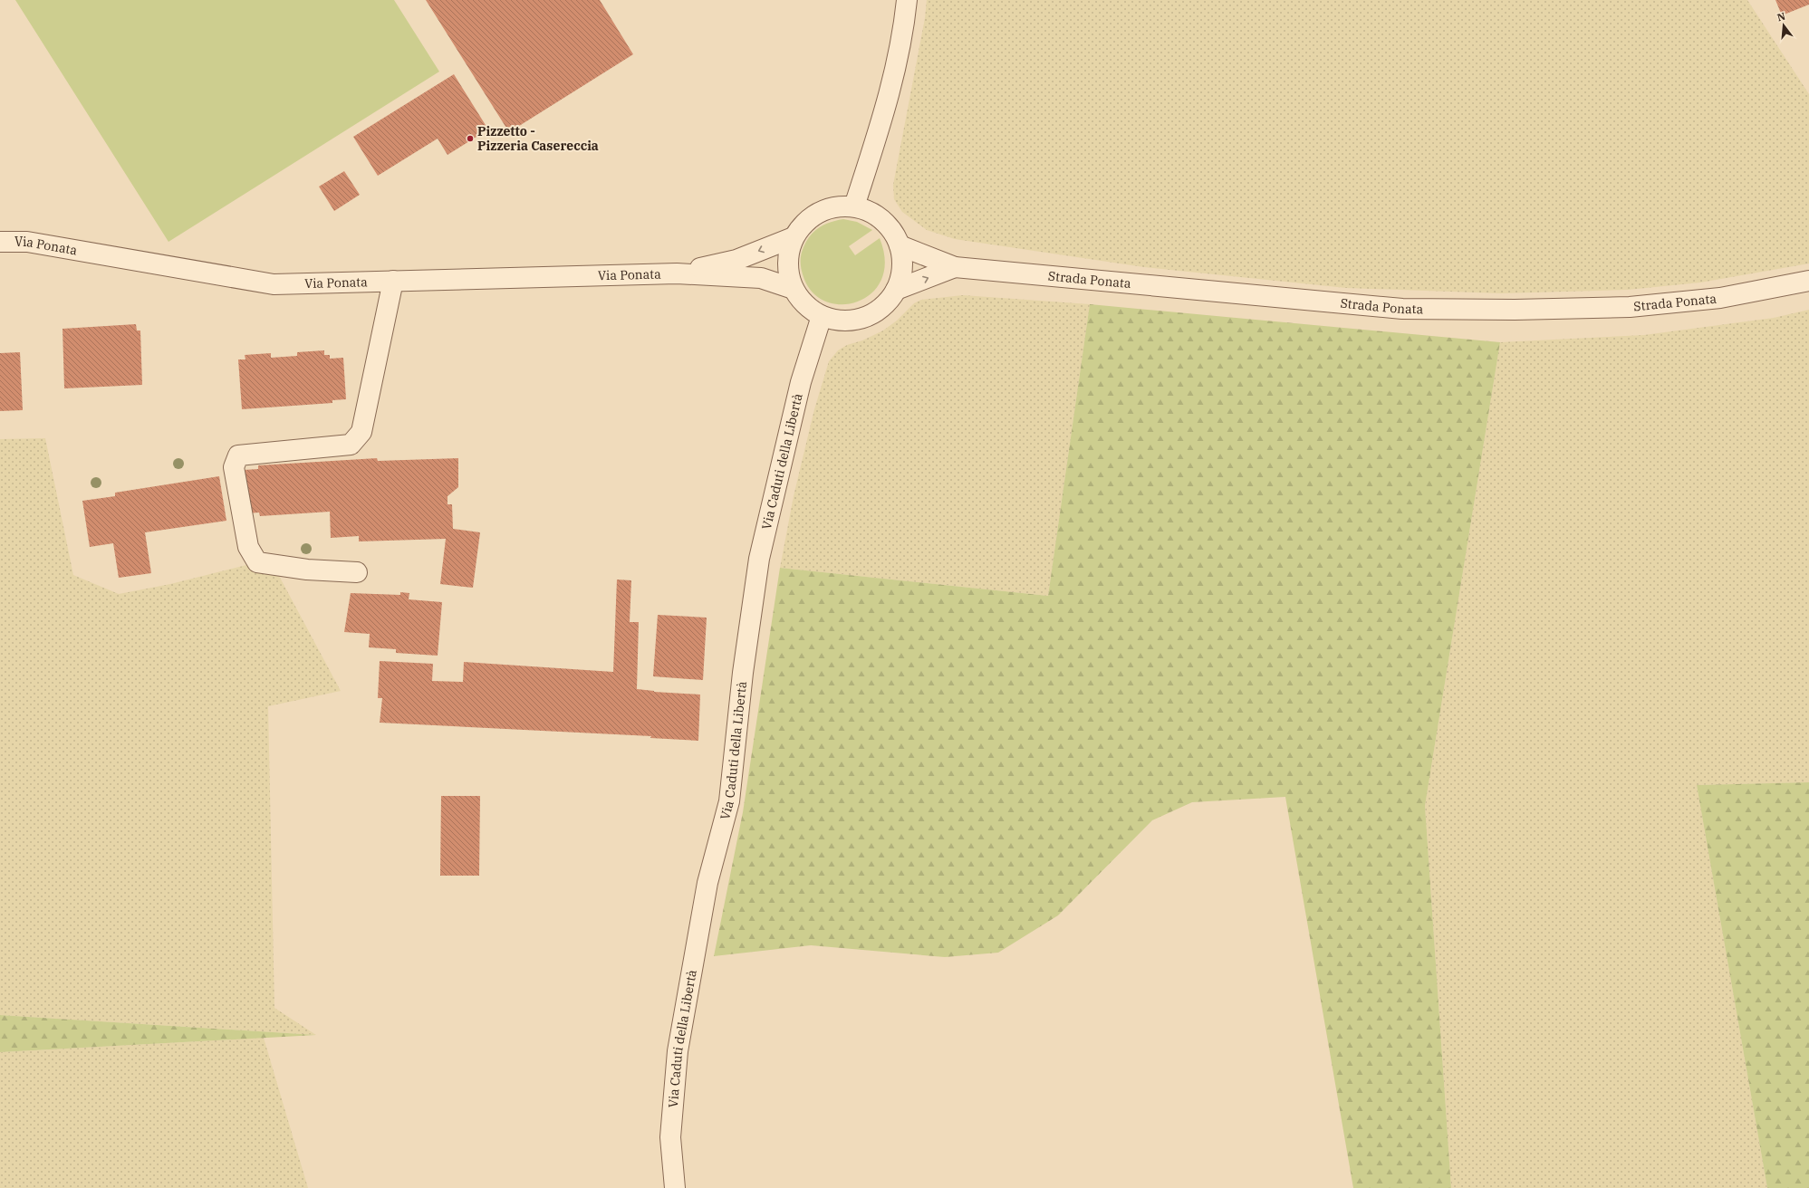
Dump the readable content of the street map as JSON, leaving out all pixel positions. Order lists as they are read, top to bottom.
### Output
{
  "streets": {
    "street": ["Via Ponata", "Strada Ponata", "Via Caduti della Libertà"]
  },
  "crossings": [
    ["Via Ponata", "Strada Ponata"],
    ["Via Ponata", "Via Caduti della Libertà"],
    ["Strada Ponata", "Via Caduti della Libertà"]
  ],
  "places": ["Pizzetto - Pizzeria Casereccia"],
  "north": "top"
}
